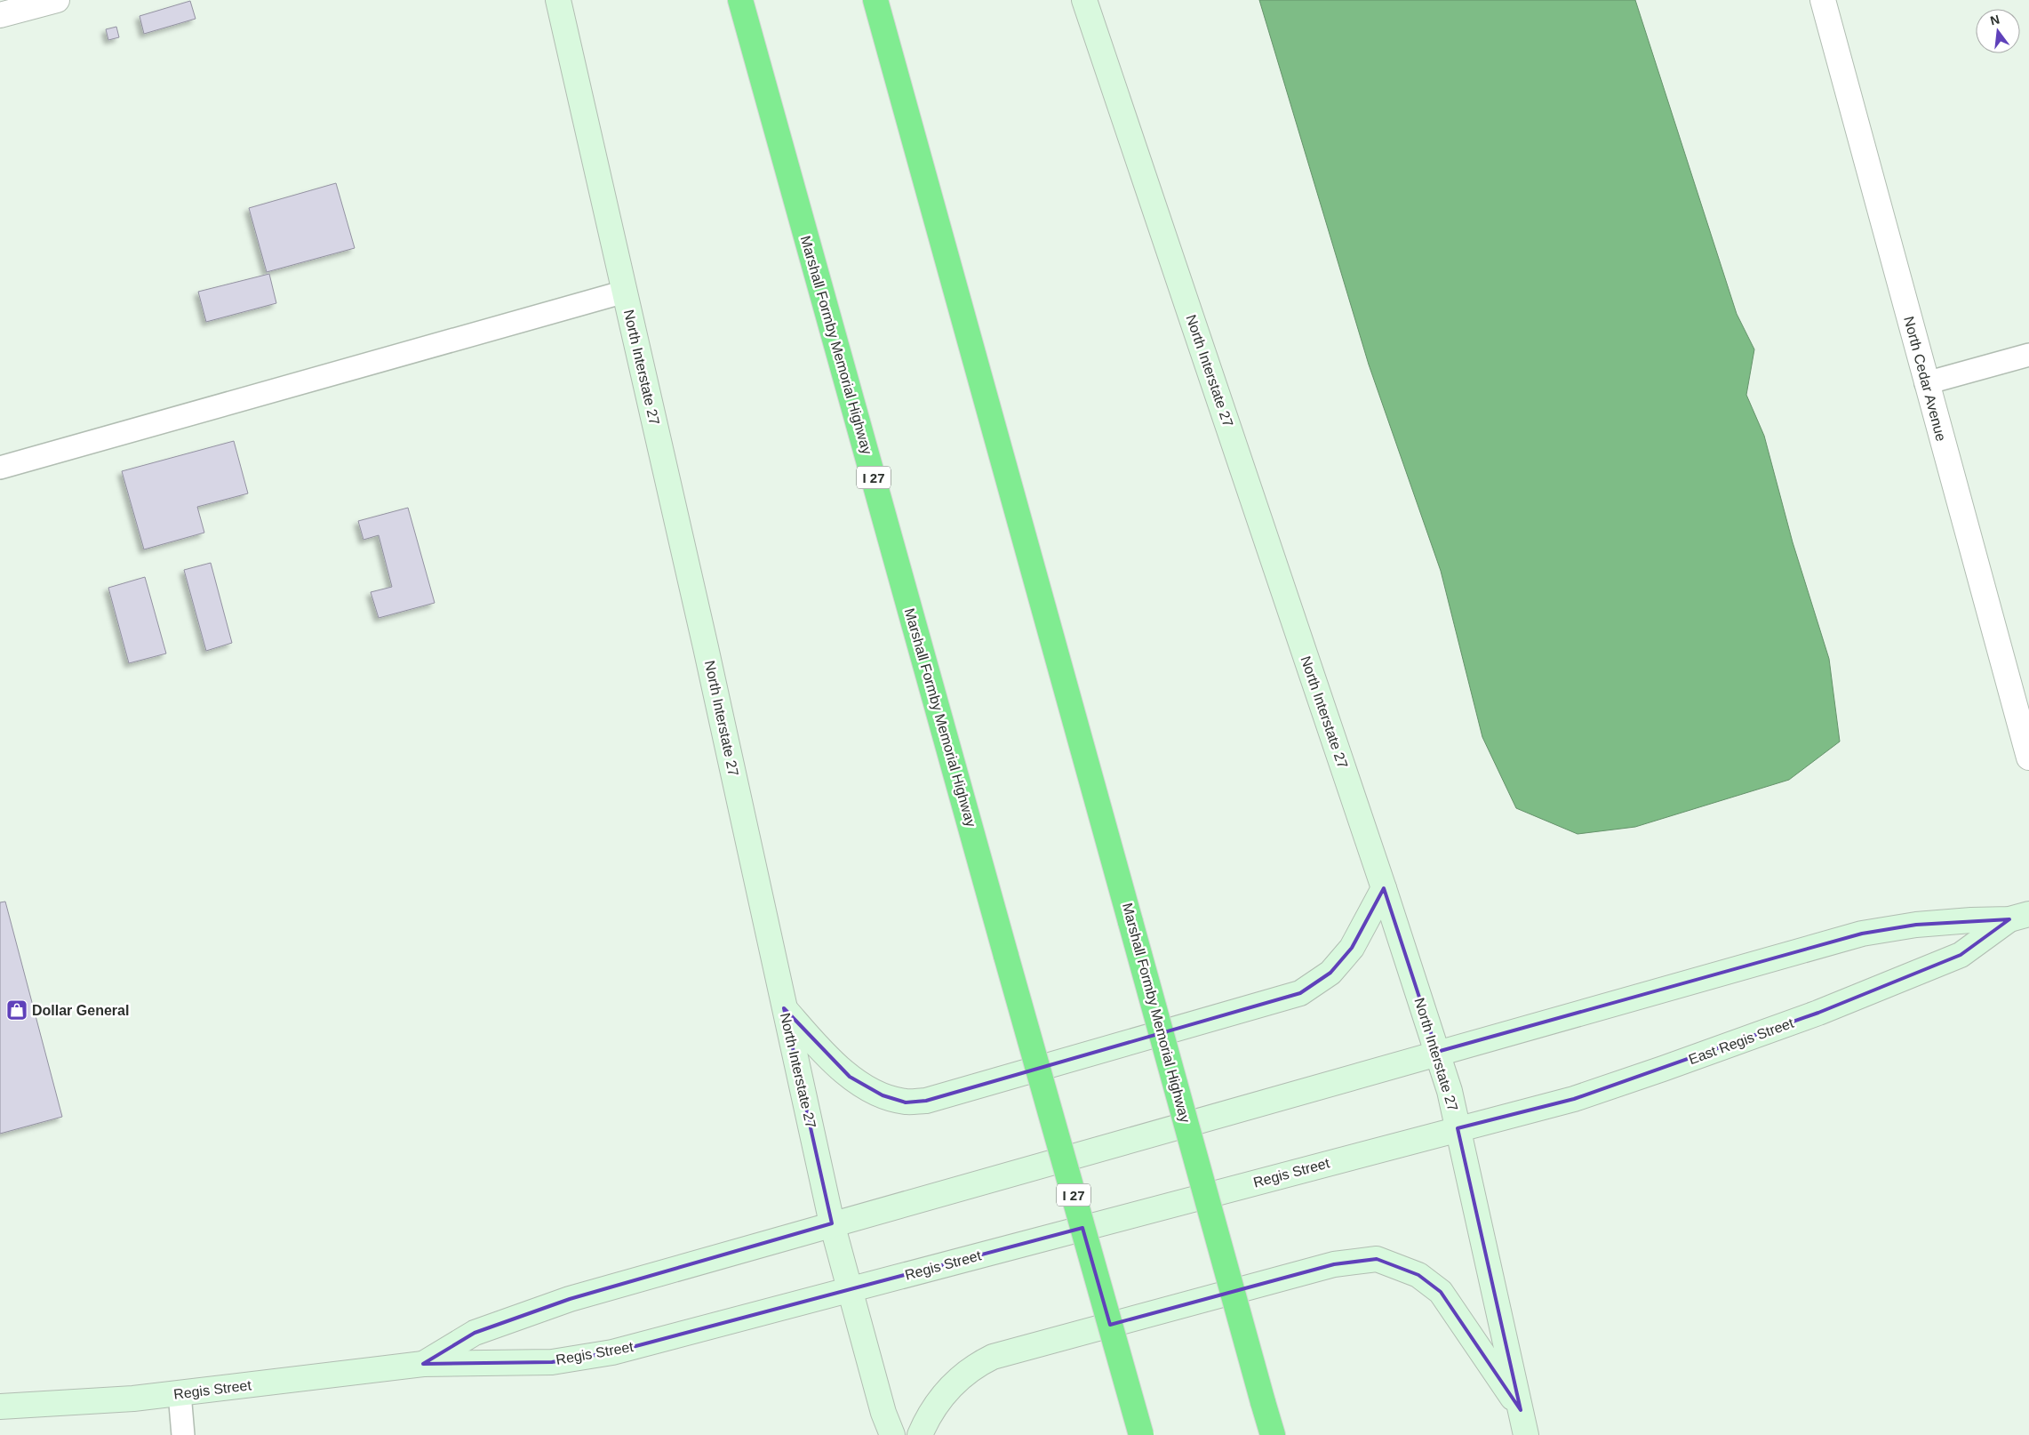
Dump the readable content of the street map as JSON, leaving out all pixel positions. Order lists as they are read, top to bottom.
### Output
{
  "streets": {
    "highway": ["Marshall Formby Memorial Highway", "I 27"],
    "main road": ["North Interstate 27", "East Regis Street", "Regis Street"],
    "street": ["North Cedar Avenue"]
  },
  "crossings": [
    ["North Interstate 27", "East Regis Street"],
    ["North Interstate 27", "Regis Street"],
    ["East Regis Street", "Regis Street"]
  ],
  "places": {
    "shop": ["Dollar General"]
  },
  "north": "top"
}
